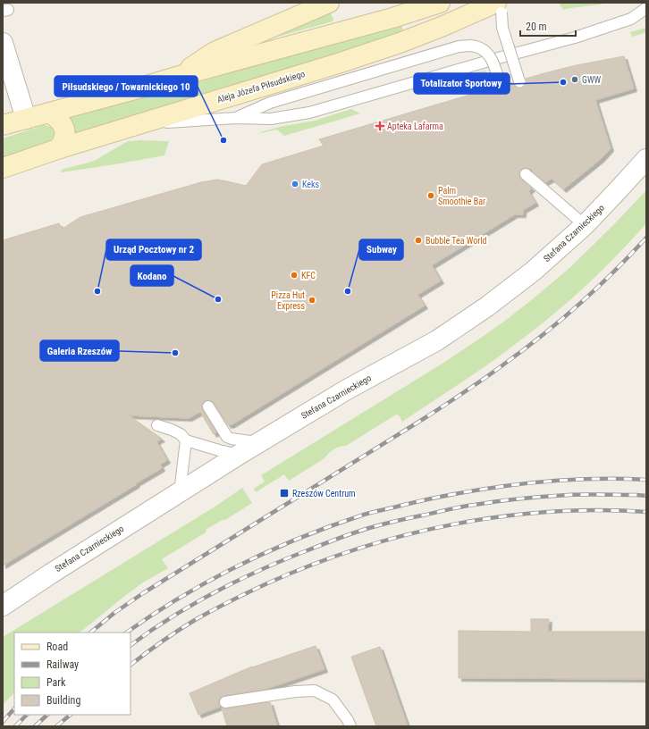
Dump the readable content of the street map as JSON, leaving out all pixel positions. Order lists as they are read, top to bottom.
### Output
{
  "streets": {
    "main road": ["Aleja Józefa Piłsudskiego"],
    "street": ["Stefana Czarnieckiego"]
  },
  "places": {
    "other": [
      "GWW",
      "Totalizator Sportowy",
      "Piłsudskiego / Towarnickiego 10",
      "Keks",
      "Palm Smoothie Bar",
      "Bubble Tea World",
      "KFC",
      "Urząd Pocztowy nr 2",
      "Subway",
      "Kodano",
      "Pizza Hut Express",
      "Galeria Rzeszów"
    ],
    "health": ["Apteka Lafarma"],
    "transit": ["Rzeszów Centrum"]
  },
  "legend": [
    "Road",
    "Railway",
    "Park",
    "Building"
  ],
  "scale_bar": "20 m"
}
